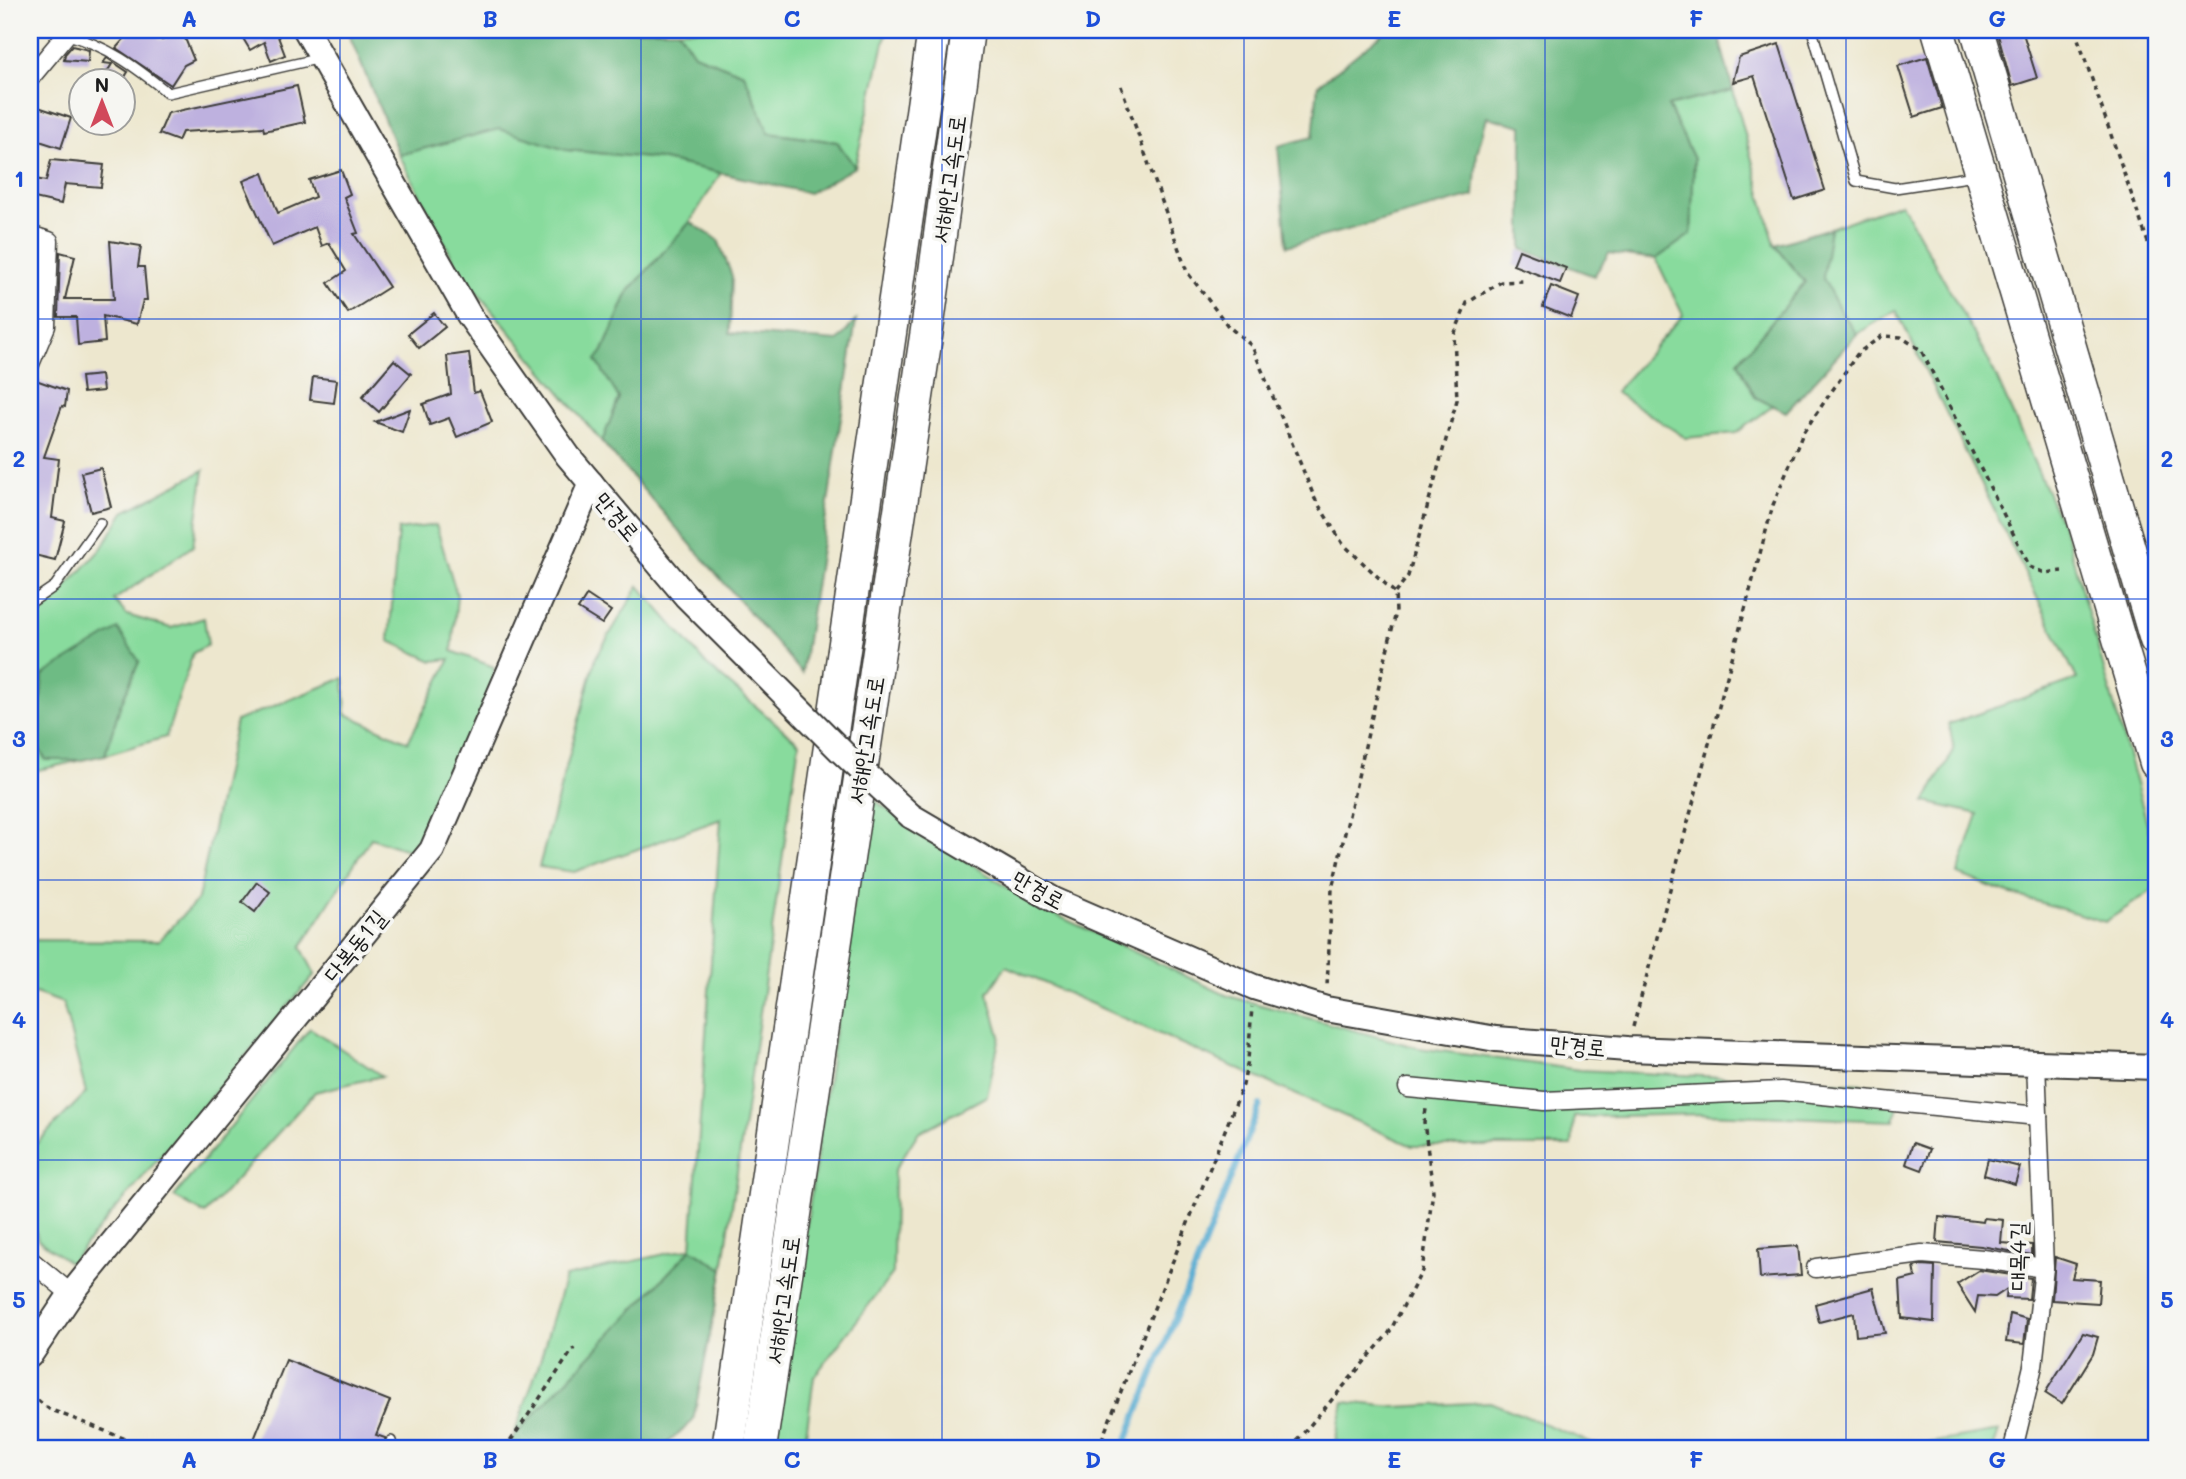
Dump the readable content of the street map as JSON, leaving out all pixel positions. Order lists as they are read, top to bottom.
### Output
{
  "streets": {
    "highway": ["서해안고속도로"],
    "street": ["만경로", "다복동1길", "대목4길"]
  },
  "crossings": [
    ["만경로", "다복동1길"],
    ["만경로", "대목4길"]
  ],
  "north": "top",
  "grid": {
    "columns": [
      "A",
      "B",
      "C",
      "D",
      "E",
      "F",
      "G"
    ],
    "rows": [
      "1",
      "2",
      "3",
      "4",
      "5"
    ]
  }
}
